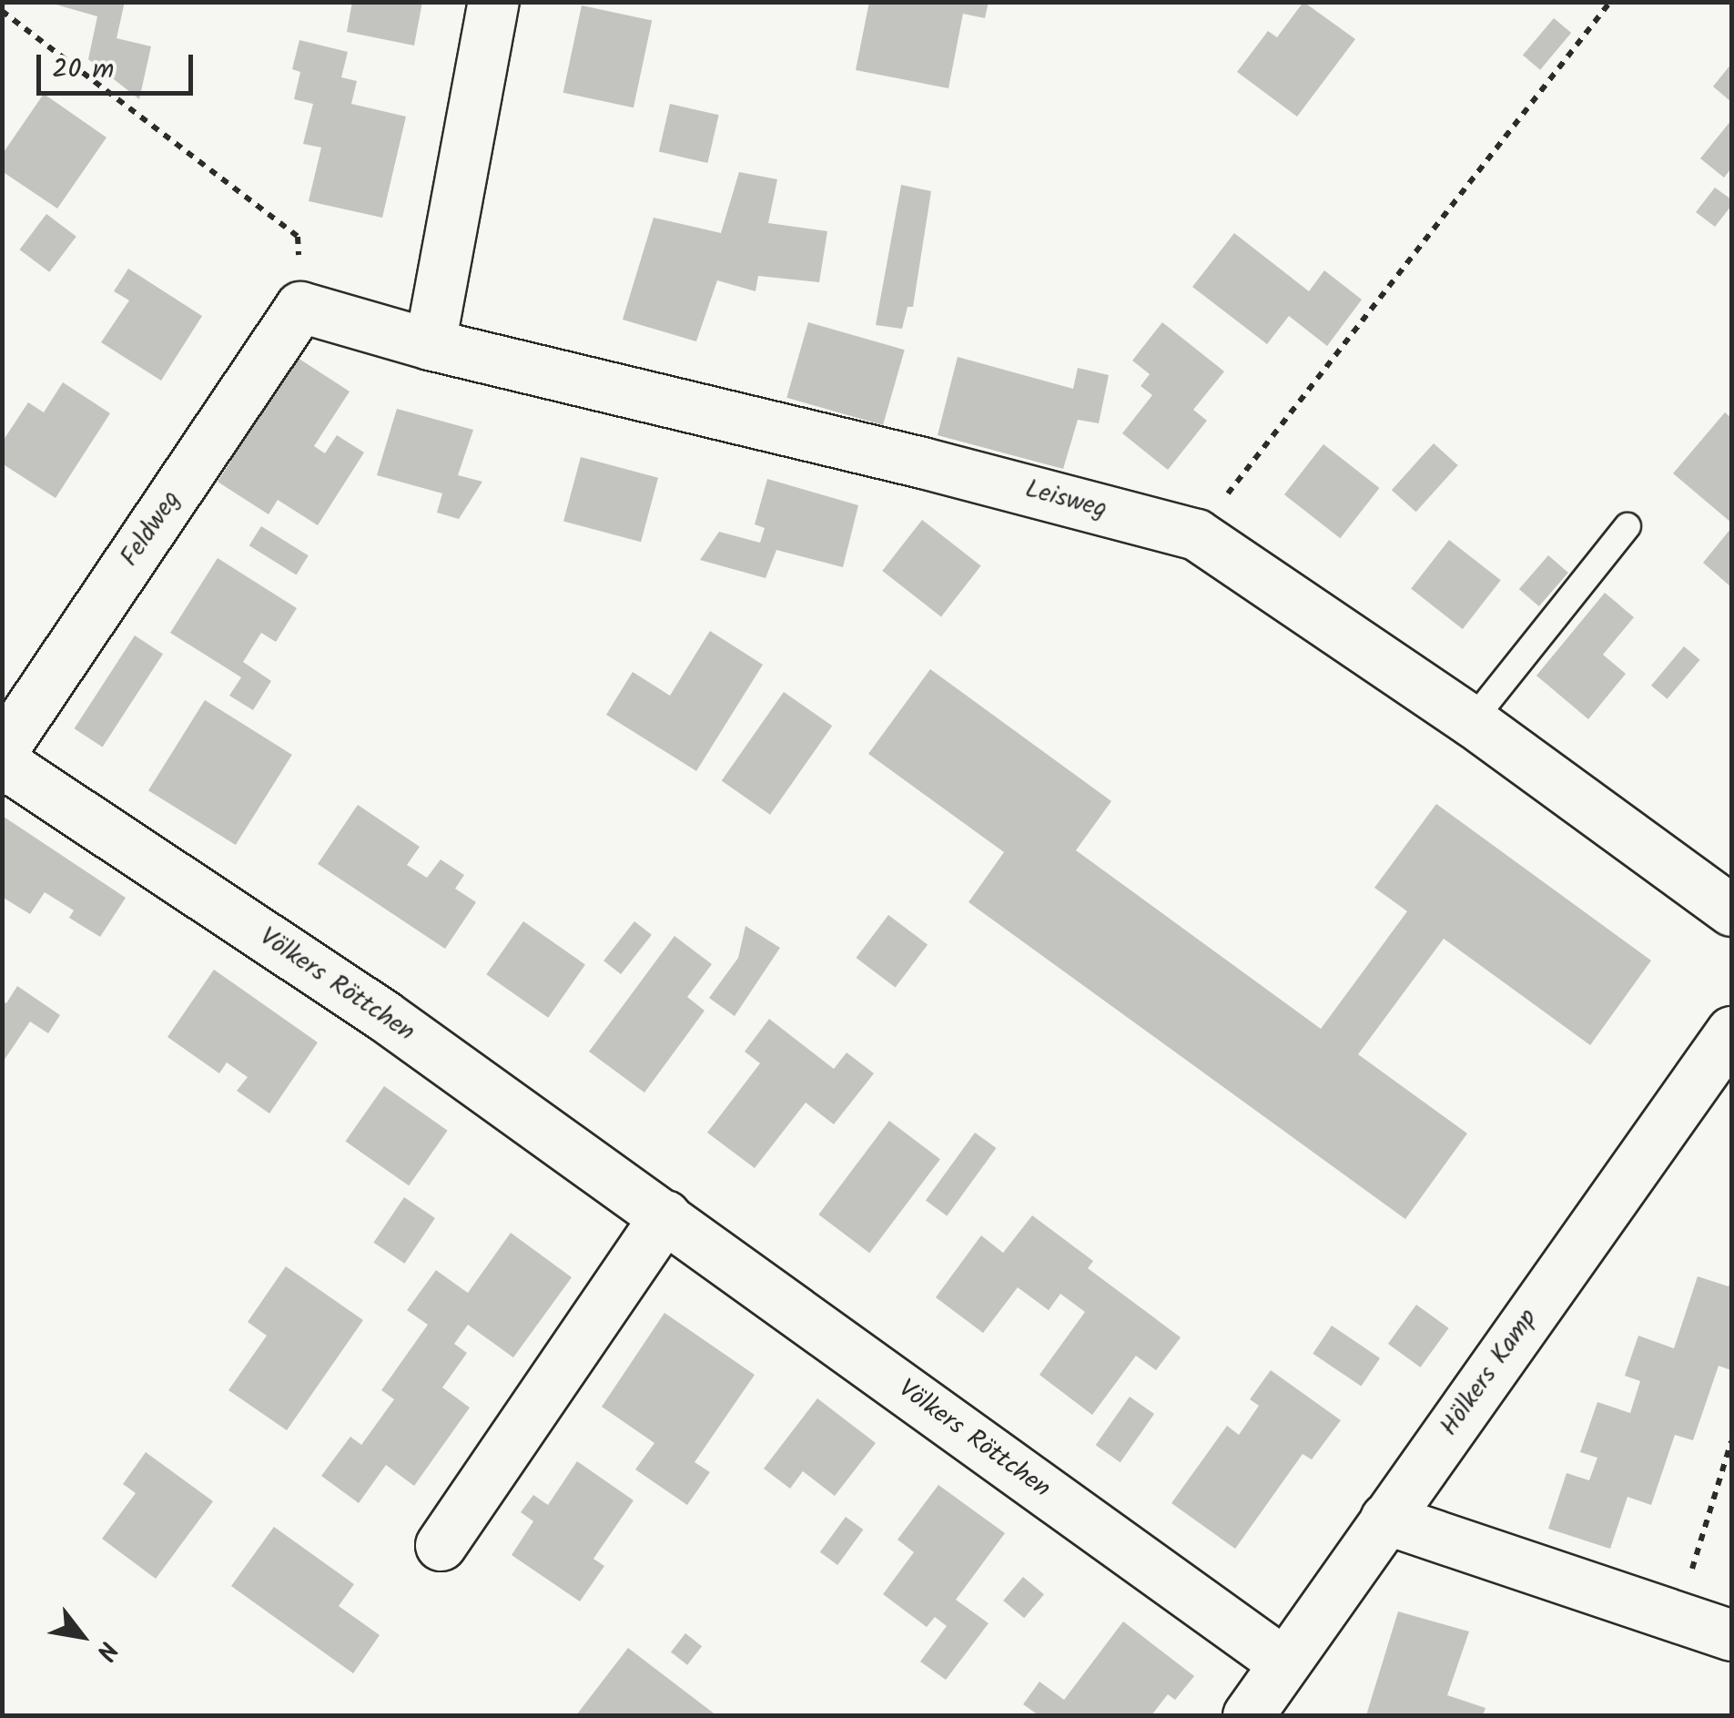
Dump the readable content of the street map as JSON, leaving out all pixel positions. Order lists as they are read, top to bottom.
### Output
{
  "streets": {
    "street": [
      "Leisweg",
      "Feldweg",
      "Völkers Röttchen",
      "Hölkers Kamp"
    ]
  },
  "crossings": [
    ["Leisweg", "Feldweg"],
    ["Völkers Röttchen", "Hölkers Kamp"]
  ],
  "scale_bar": "20 m",
  "north": "bottom right"
}
